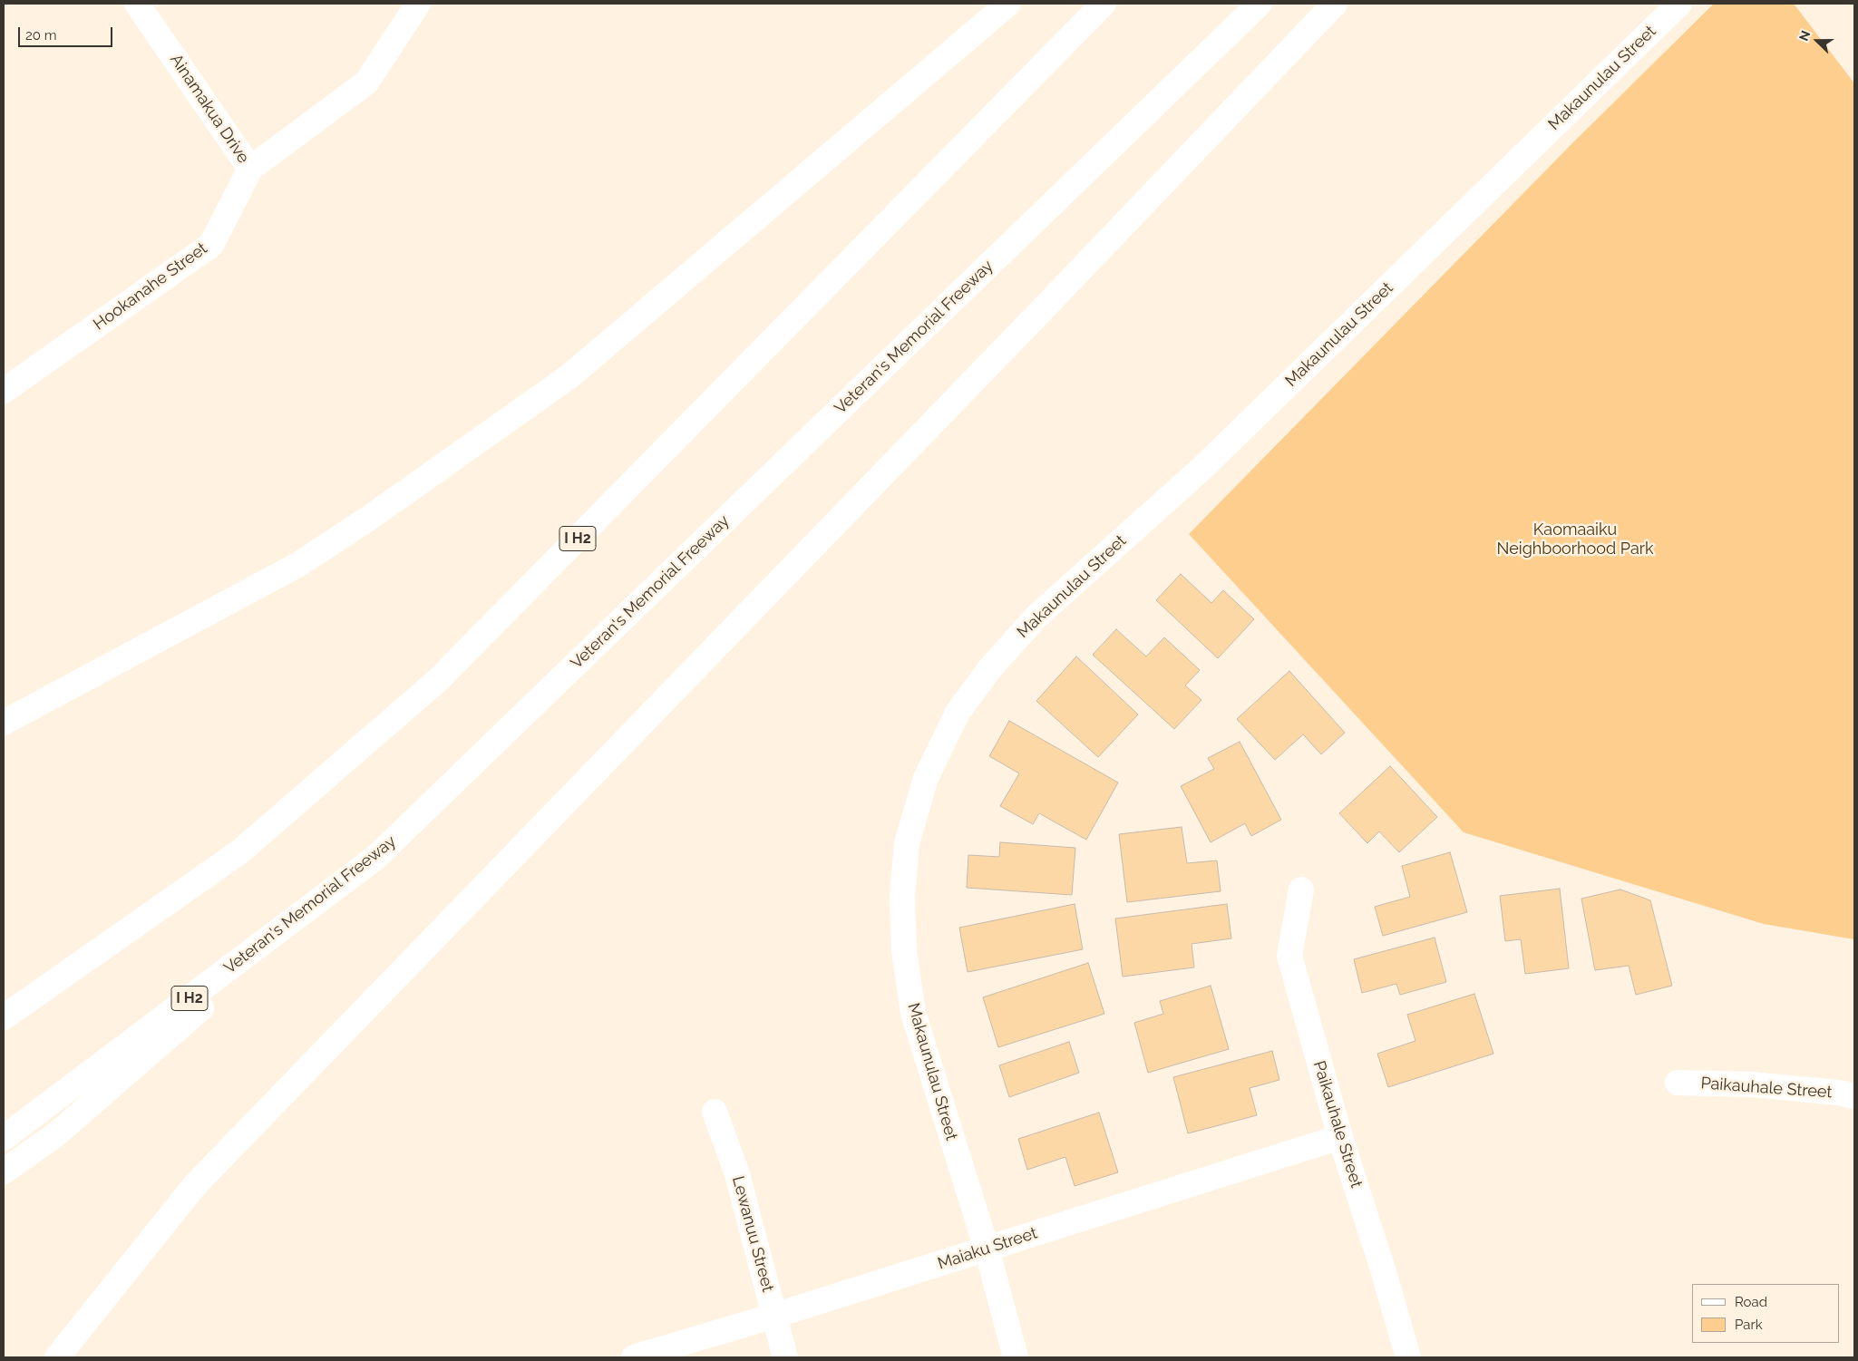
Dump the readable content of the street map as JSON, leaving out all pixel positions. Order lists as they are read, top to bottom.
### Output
{
  "streets": {
    "main road": [
      "Makaunulau Street",
      "Ainamakua Drive",
      "Hookanahe Street",
      "Veteran's Memorial Freeway",
      "I H2",
      "Paikauhale Street",
      "Lewanuu Street",
      "Maiaku Street"
    ]
  },
  "crossings": [
    ["Makaunulau Street", "Maiaku Street"],
    ["Ainamakua Drive", "Hookanahe Street"],
    ["Paikauhale Street", "Maiaku Street"],
    ["Lewanuu Street", "Maiaku Street"]
  ],
  "parks": ["Kaomaaiku Neighboorhood Park"],
  "legend": ["Road", "Park"],
  "scale_bar": "20 m",
  "north": "left"
}
